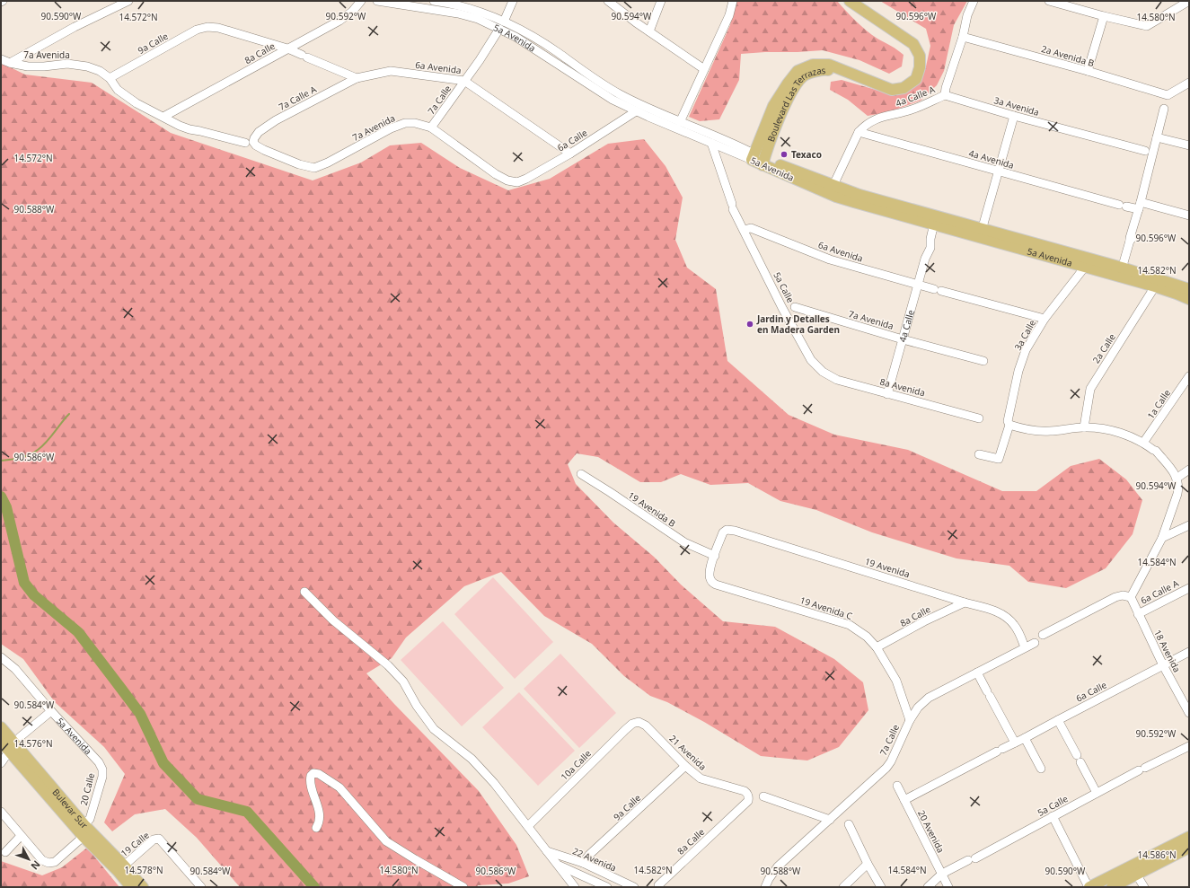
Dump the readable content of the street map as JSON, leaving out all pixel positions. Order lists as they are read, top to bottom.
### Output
{
  "streets": {
    "main road": ["5a Avenida", "Boulevard Las Terrazas", "Bulevar Sur"],
    "street": [
      "9a Calle",
      "8a Calle",
      "7a Avenida",
      "2a Avenida B",
      "6a Avenida",
      "4a Calle A",
      "7a Calle A",
      "7a Calle",
      "3a Avenida",
      "6a Calle",
      "4a Avenida",
      "5a Calle",
      "4a Calle",
      "3a Calle",
      "2a Calle",
      "8a Avenida",
      "1a Calle",
      "19 Avenida B",
      "19 Avenida",
      "6a Calle A",
      "19 Avenida C",
      "18 Avenida",
      "21 Avenida",
      "10a Calle",
      "20 Calle",
      "20 Avenida",
      "19 Calle",
      "22 Avenida"
    ]
  },
  "crossings": [
    ["5a Avenida", "4a Calle A"],
    ["5a Avenida", "7a Calle"],
    ["5a Avenida", "Boulevard Las Terrazas"],
    ["5a Avenida", "6a Calle"],
    ["5a Avenida", "5a Calle"],
    ["5a Avenida", "4a Calle"],
    ["5a Avenida", "3a Calle"],
    ["5a Avenida", "2a Calle"],
    ["5a Avenida", "20 Calle"],
    ["9a Calle", "8a Calle"],
    ["9a Calle", "7a Avenida"],
    ["9a Calle", "21 Avenida"],
    ["9a Calle", "22 Avenida"],
    ["8a Calle", "7a Avenida"],
    ["8a Calle", "19 Avenida"],
    ["8a Calle", "19 Avenida C"],
    ["8a Calle", "21 Avenida"],
    ["7a Avenida", "7a Calle A"],
    ["7a Avenida", "7a Calle"],
    ["7a Avenida", "6a Calle"],
    ["7a Avenida", "4a Calle"],
    ["2a Avenida B", "4a Calle A"],
    ["6a Avenida", "7a Calle A"],
    ["6a Avenida", "7a Calle"],
    ["6a Avenida", "6a Calle"],
    ["6a Avenida", "5a Calle"],
    ["6a Avenida", "4a Calle"],
    ["6a Avenida", "3a Calle"],
    ["4a Calle A", "3a Avenida"],
    ["4a Calle A", "4a Avenida"],
    ["7a Calle", "19 Avenida"],
    ["7a Calle", "19 Avenida C"],
    ["6a Calle", "18 Avenida"],
    ["6a Calle", "20 Avenida"],
    ["5a Calle", "8a Avenida"],
    ["5a Calle", "20 Avenida"],
    ["4a Calle", "8a Avenida"],
    ["19 Avenida B", "19 Avenida"],
    ["19 Avenida B", "19 Avenida C"],
    ["19 Avenida", "19 Avenida C"],
    ["6a Calle A", "18 Avenida"],
    ["21 Avenida", "10a Calle"],
    ["20 Calle", "Bulevar Sur"],
    ["Bulevar Sur", "19 Calle"]
  ],
  "places": ["Texaco", "Jardin y Detalles en Madera Garden"],
  "north": "bottom right",
  "coordinates": [
    "90.590°W",
    "90.592°W",
    "90.594°W",
    "90.596°W",
    "14.580°N",
    "14.572°N",
    "90.588°W",
    "14.582°N",
    "90.586°W",
    "14.584°N",
    "90.584°W",
    "14.576°N",
    "14.586°N",
    "14.578°N"
  ]
}
